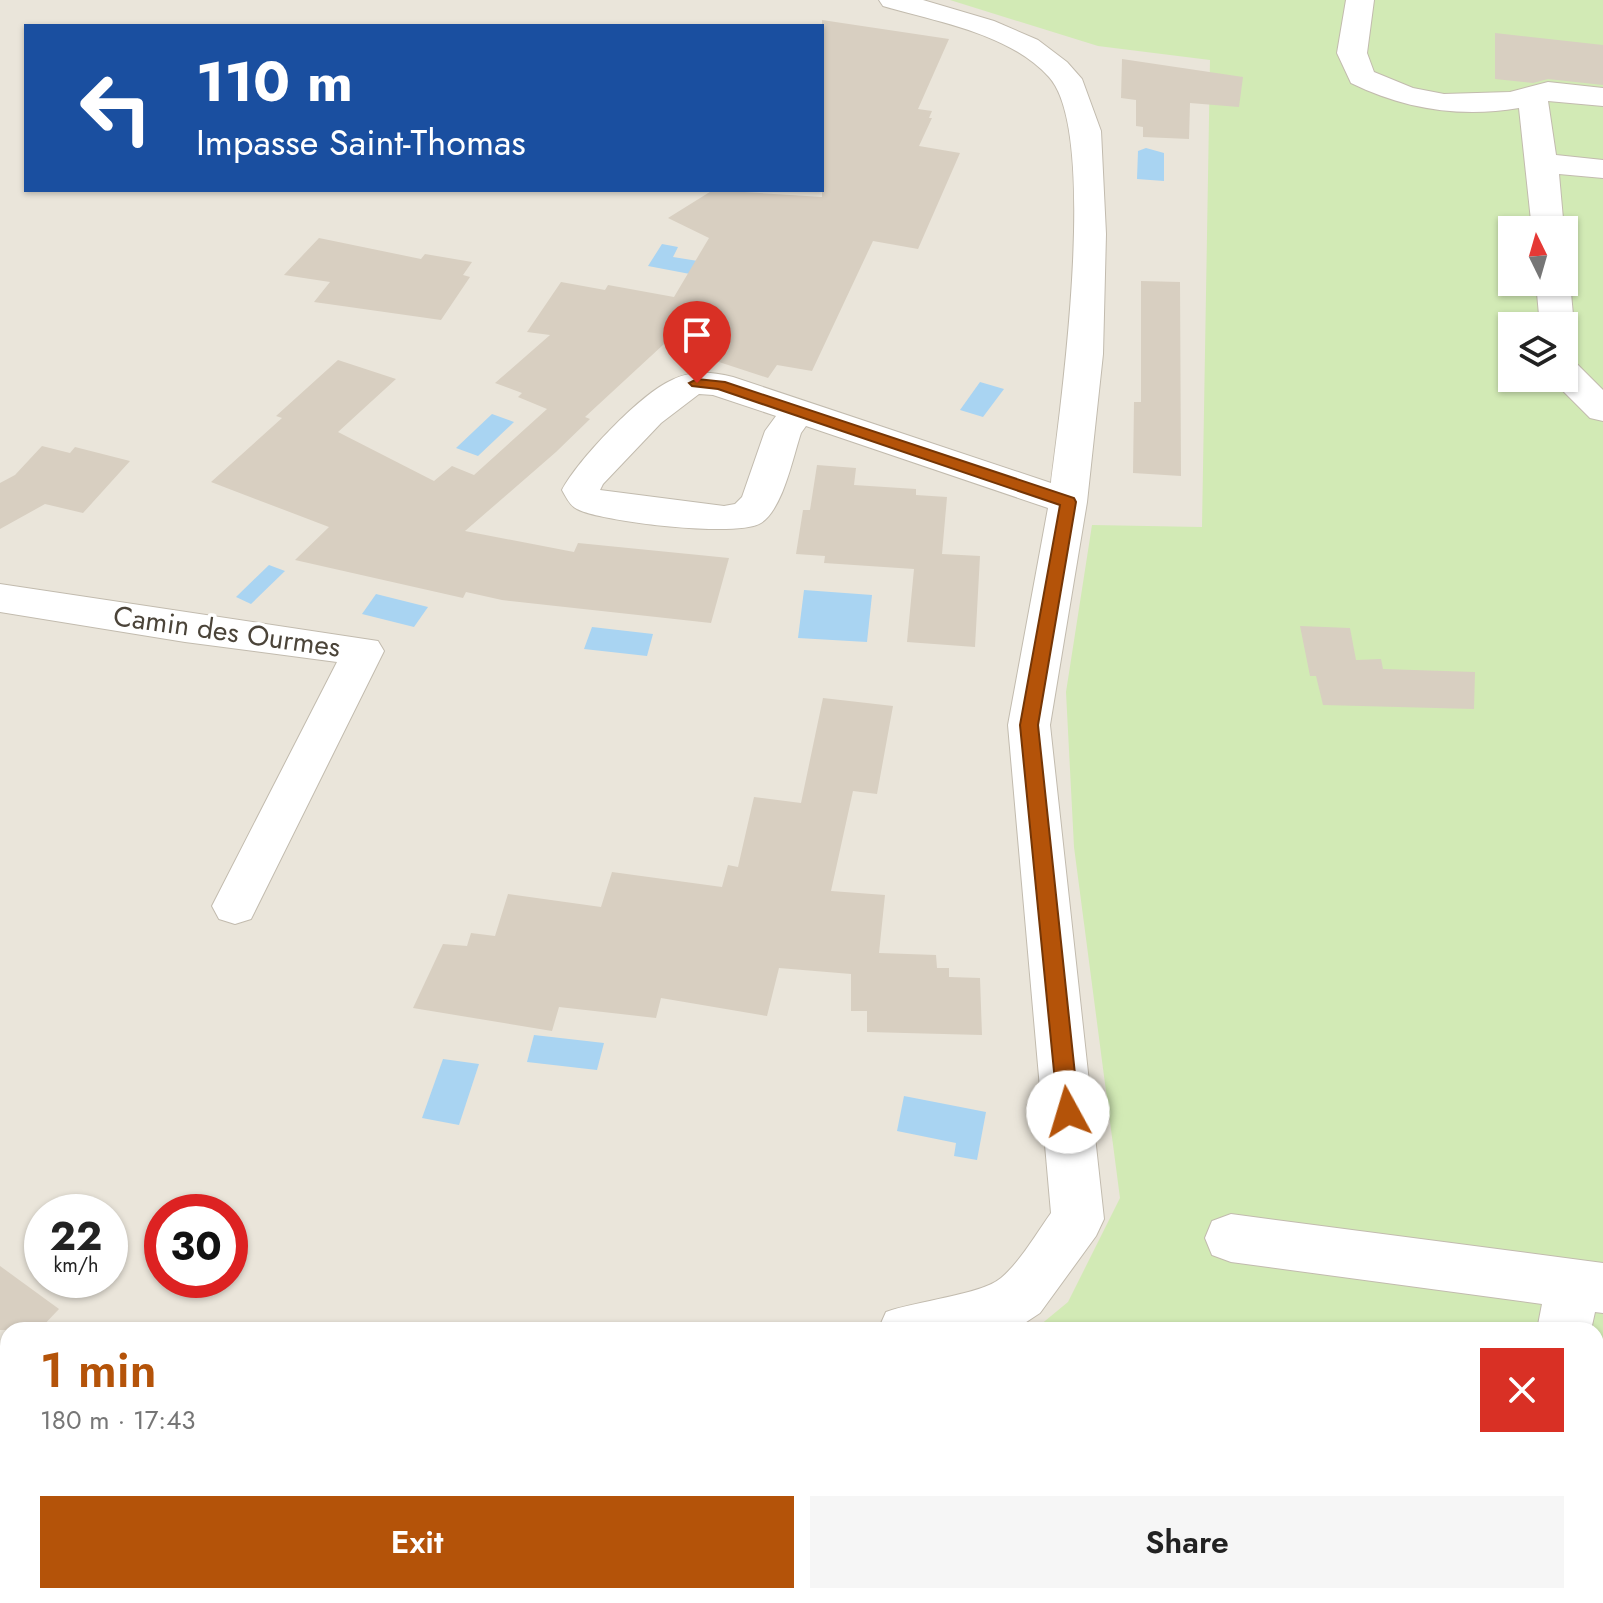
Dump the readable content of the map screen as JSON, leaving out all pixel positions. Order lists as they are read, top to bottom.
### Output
{
  "streets": {
    "street": ["Camin des Ourmes"]
  },
  "north": "top",
  "page": {
    "turn": ["110 m", "Impasse Saint-Thomas"],
    "speed": "22 km/h",
    "limit": "30",
    "heading": ["1 min", "180 m · 17:43"],
    "buttons": ["Exit", "Share"]
  }
}
